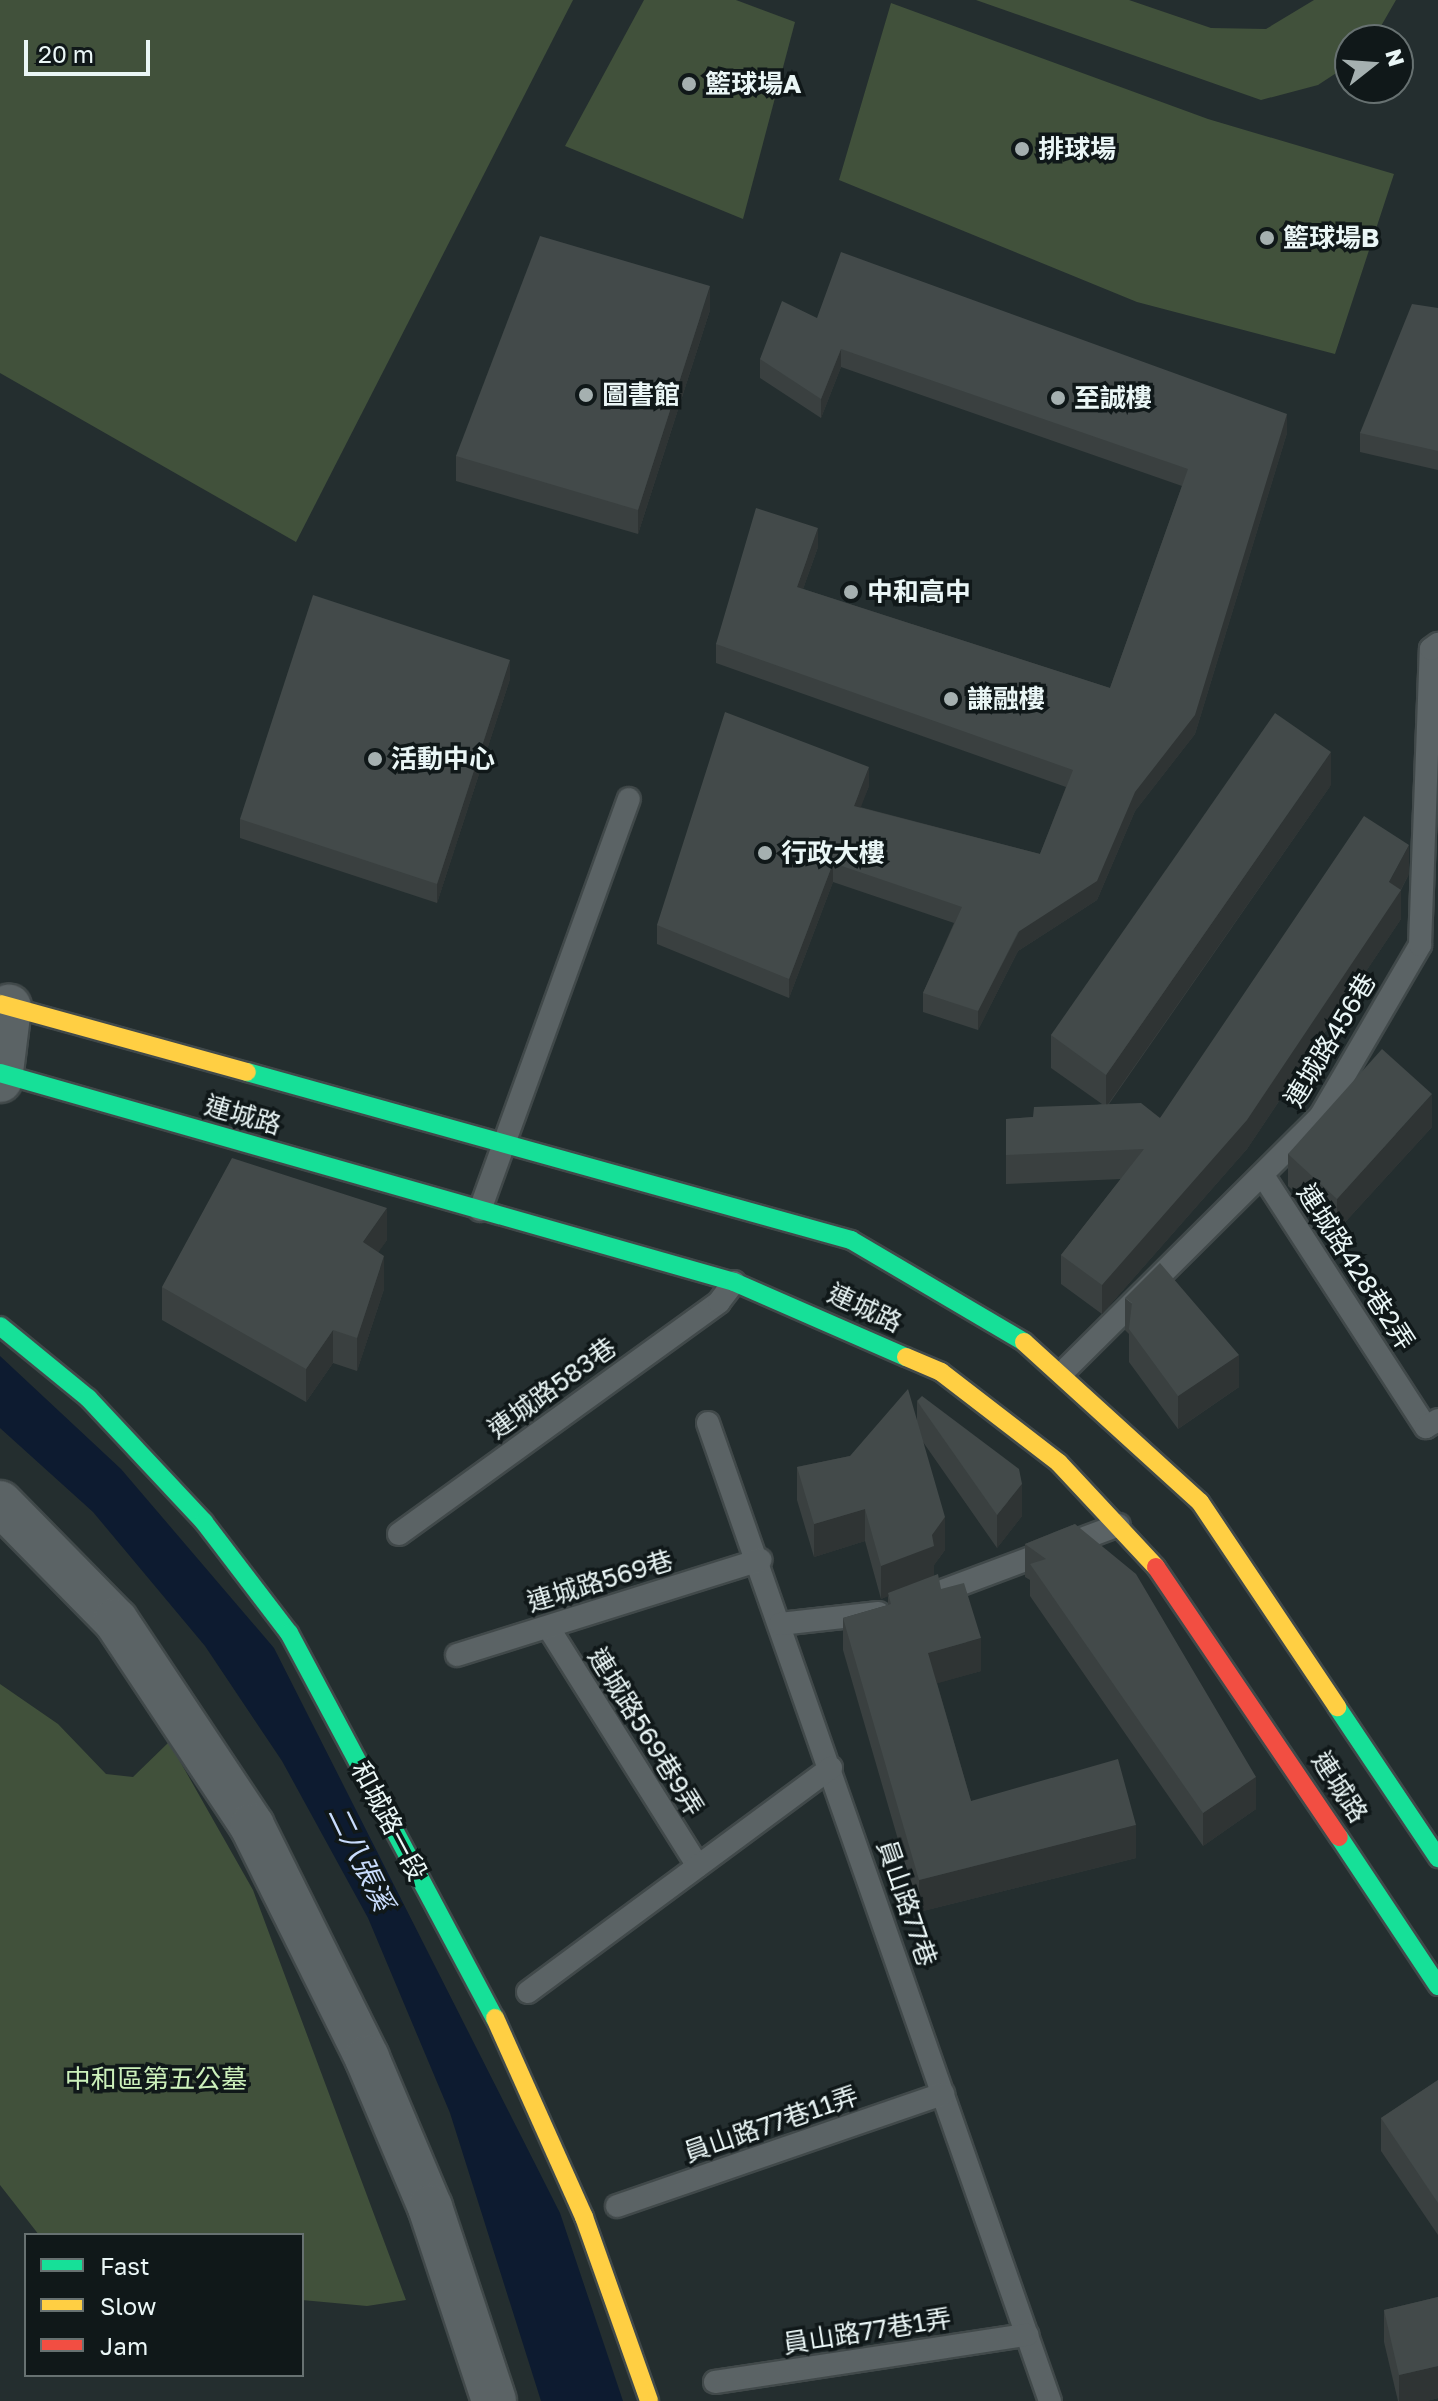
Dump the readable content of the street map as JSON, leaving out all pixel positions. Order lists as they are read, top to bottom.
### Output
{
  "streets": {
    "main road": ["連城路", "和城路一段"],
    "lane": [
      "連城路456巷",
      "連城路428巷2弄",
      "連城路583巷",
      "連城路569巷",
      "連城路569巷9弄",
      "員山路77巷",
      "員山路77巷11弄",
      "員山路77巷1弄"
    ]
  },
  "crossings": [
    ["連城路456巷", "連城路"],
    ["連城路456巷", "連城路428巷2弄"],
    ["連城路", "連城路583巷"],
    ["連城路569巷", "連城路569巷9弄"],
    ["連城路569巷", "員山路77巷"],
    ["員山路77巷", "員山路77巷11弄"],
    ["員山路77巷", "員山路77巷1弄"]
  ],
  "water": ["二八張溪"],
  "parks": ["中和區第五公墓"],
  "places": [
    "籃球場A",
    "排球場",
    "籃球場B",
    "圖書館",
    "至誠樓",
    "中和高中",
    "謙融樓",
    "活動中心",
    "行政大樓"
  ],
  "legend": ["Fast", "Slow", "Jam"],
  "scale_bar": "20 m",
  "north": "right"
}
